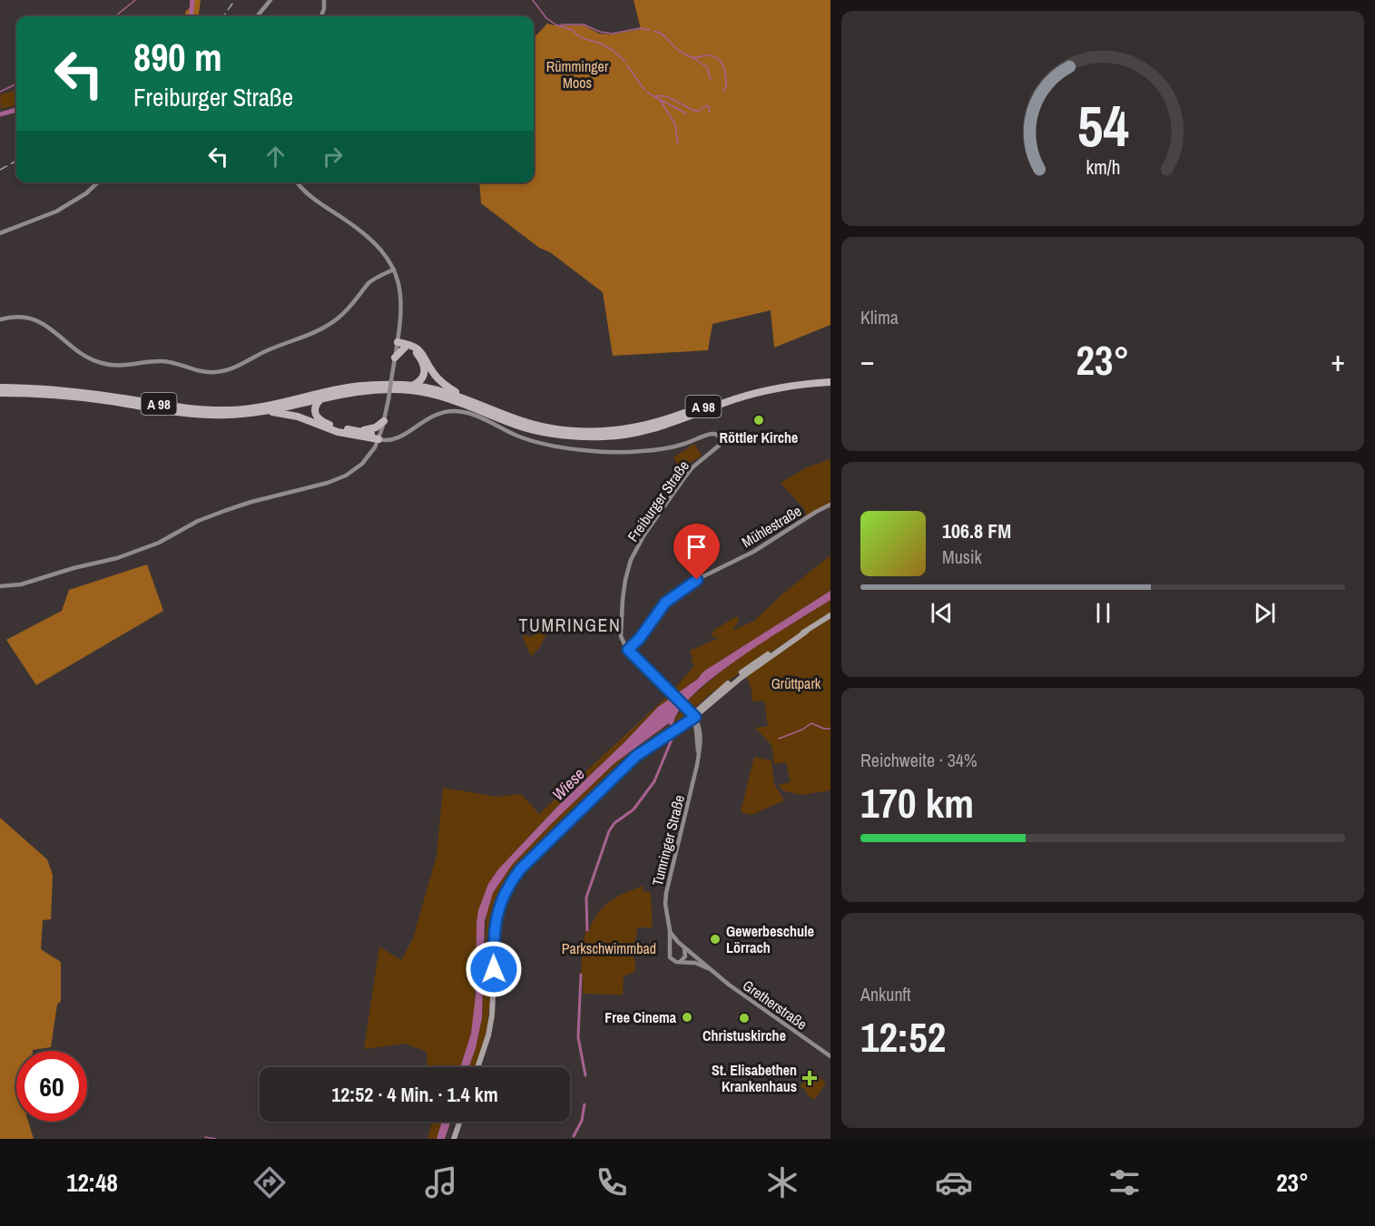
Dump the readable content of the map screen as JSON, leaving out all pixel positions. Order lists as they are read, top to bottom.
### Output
{
  "streets": {
    "highway": ["A 98"],
    "street": [
      "Freiburger Straße",
      "Mühlestraße",
      "Tumringer Straße",
      "Gretherstraße"
    ]
  },
  "crossings": [
    ["Freiburger Straße", "Mühlestraße"],
    ["Freiburger Straße", "Tumringer Straße"],
    ["Tumringer Straße", "Gretherstraße"]
  ],
  "districts": ["TUMRINGEN"],
  "water": ["Wiese"],
  "parks": ["Rümminger Moos", "Grüttpark", "Parkschwimmbad"],
  "places": {
    "other": [
      "Röttler Kirche",
      "Gewerbeschule Lörrach",
      "Free Cinema",
      "Christuskirche"
    ],
    "health": ["St. Elisabethen Krankenhaus"]
  },
  "page": {
    "turn": ["890 m", "Freiburger Straße"],
    "tile": [
      "Klima",
      ["Reichweite · 34%", "170 km"],
      ["Ankunft", "12:52"]
    ],
    "heat": ["−", "23°", "+"],
    "song": ["106.8 FM", "Musik"],
    "limit": "60",
    "trip": "12:52 · 4 Min. · 1.4 km",
    "tabs": ["12:48", "23°"],
    "gauge": ["54", "km/h"]
  }
}
